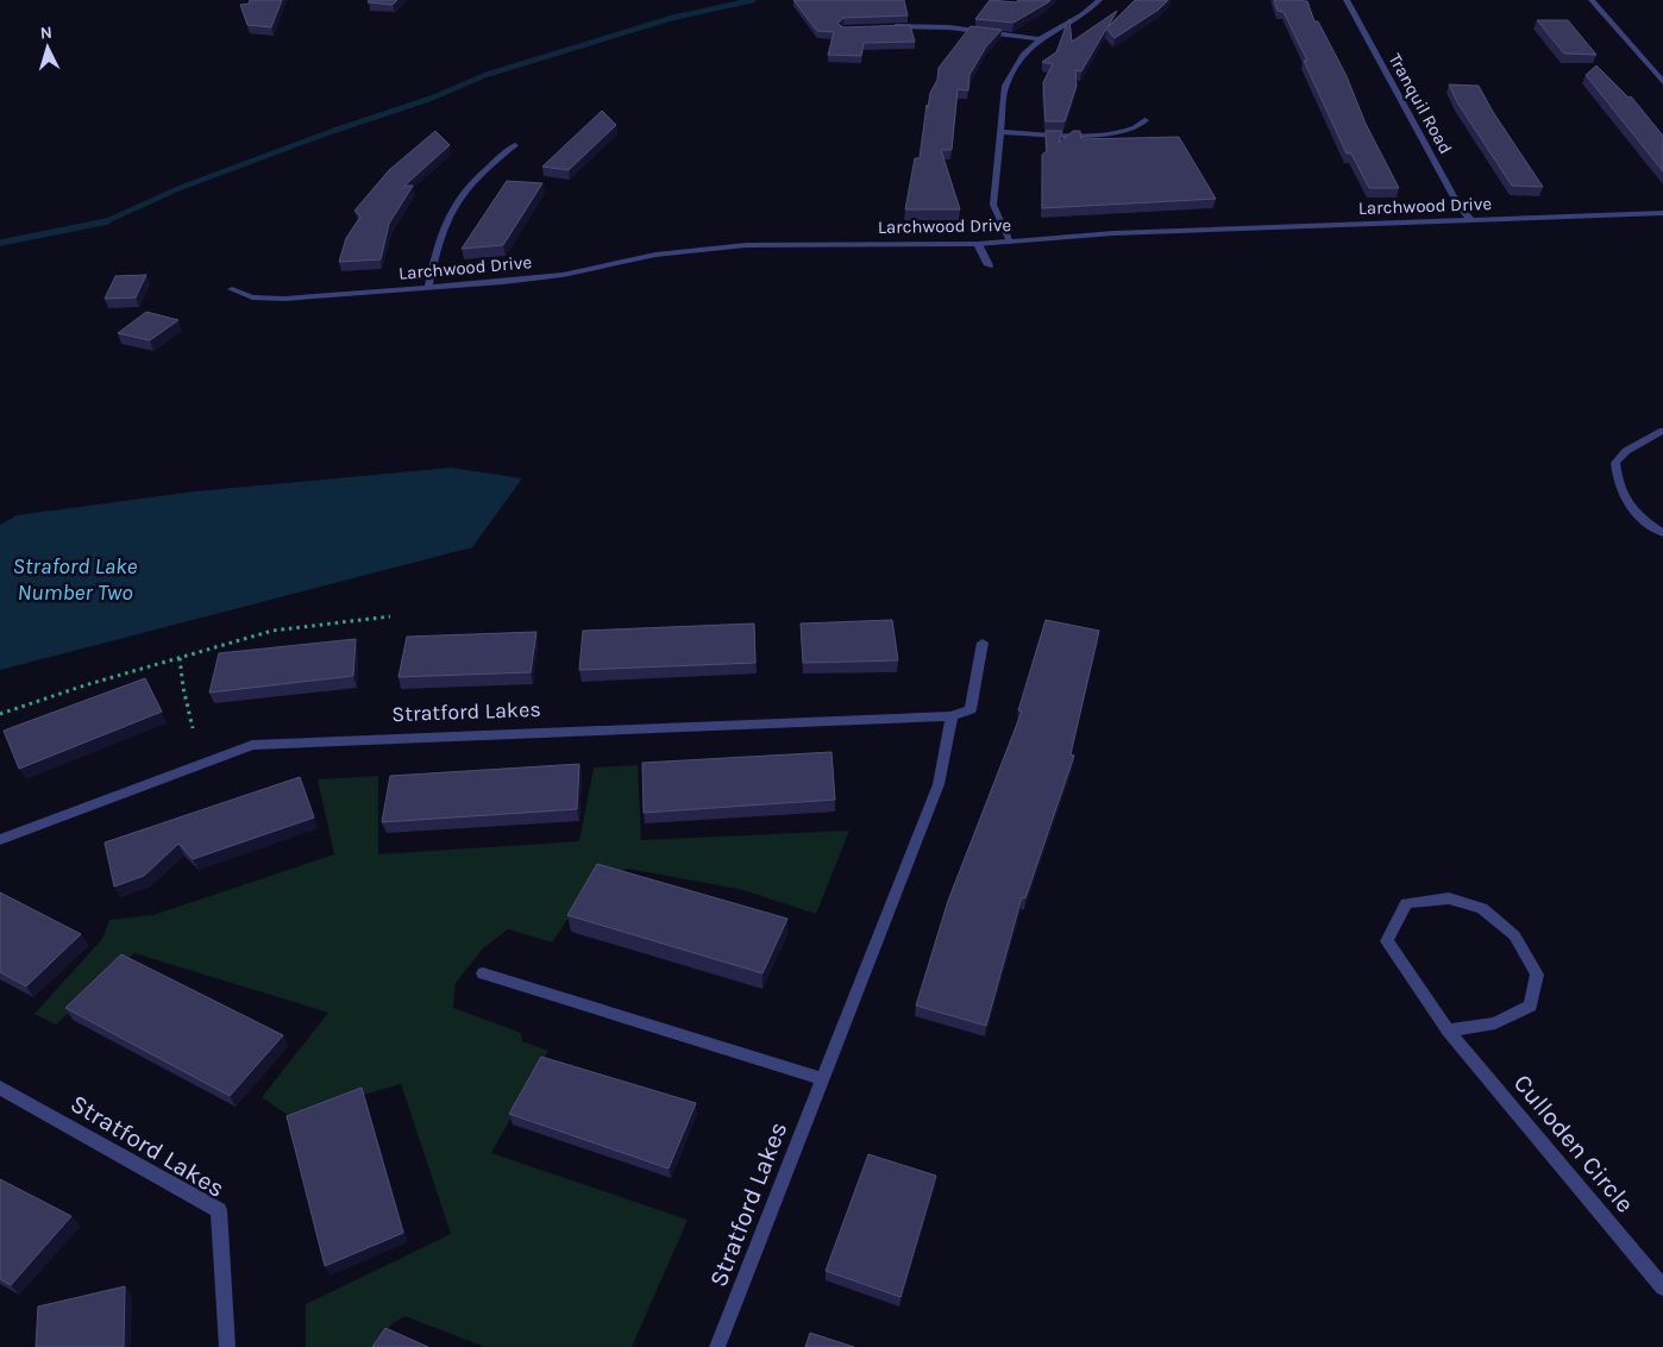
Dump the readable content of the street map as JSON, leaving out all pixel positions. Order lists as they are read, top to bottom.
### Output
{
  "streets": {
    "street": [
      "Tranquil Road",
      "Larchwood Drive",
      "Stratford Lakes",
      "Culloden Circle"
    ]
  },
  "crossings": [
    ["Tranquil Road", "Larchwood Drive"]
  ],
  "water": ["Straford Lake Number Two"],
  "north": "top"
}
